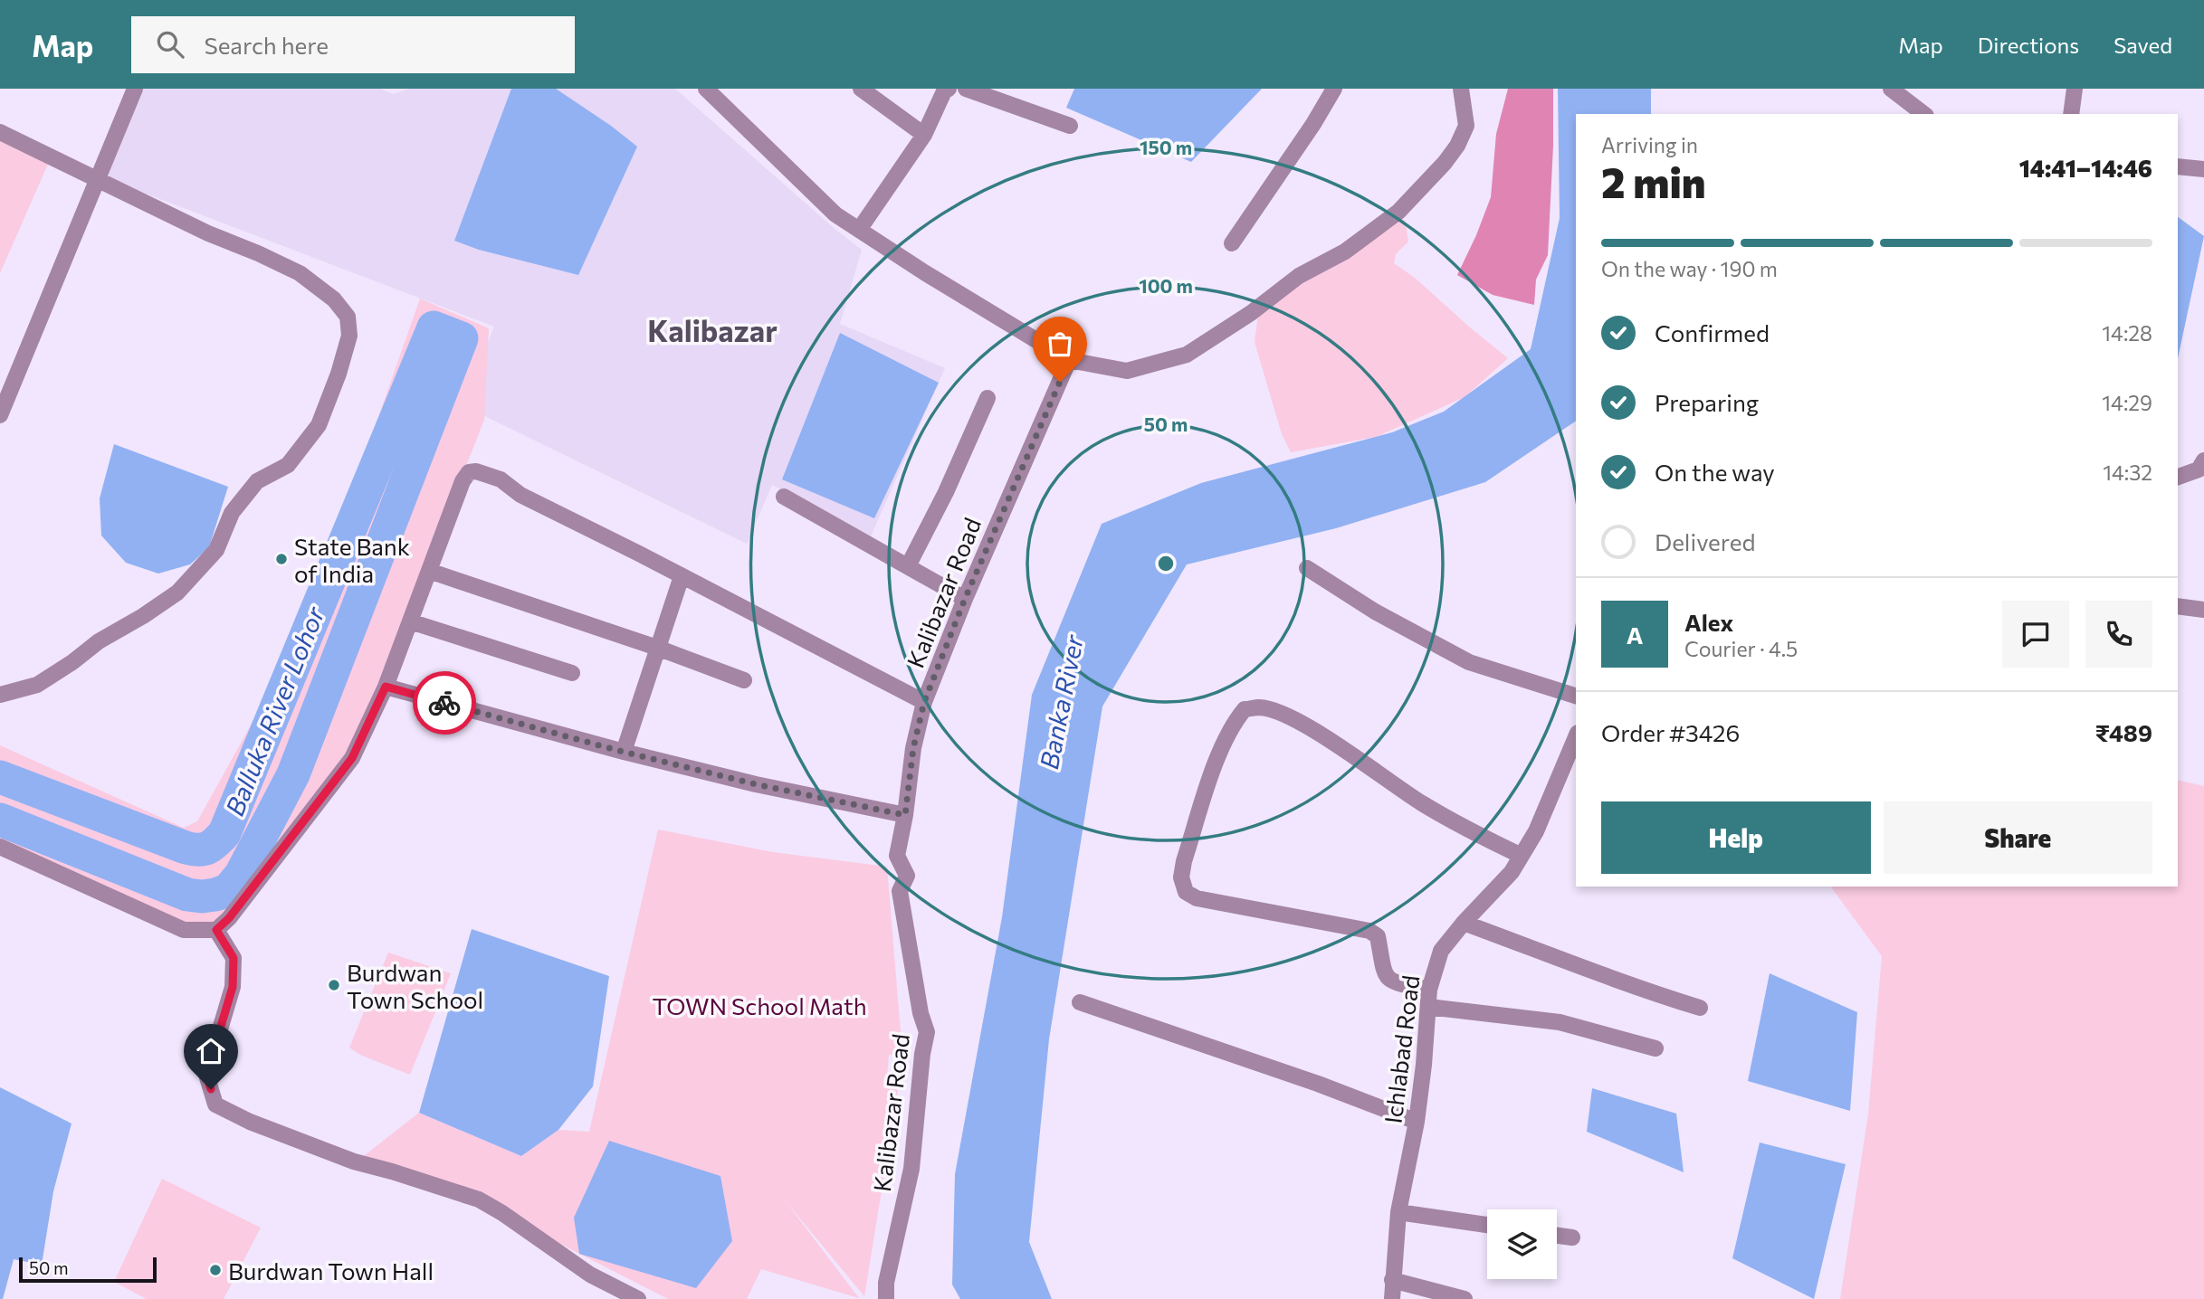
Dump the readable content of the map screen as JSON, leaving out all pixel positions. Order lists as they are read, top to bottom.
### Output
{
  "streets": {
    "street": ["Kalibazar Road", "Ichlabad Road"]
  },
  "districts": ["Kalibazar"],
  "water": ["Banka River", "Balluka River Lohor"],
  "parks": ["TOWN School Math"],
  "places": ["State Bank of India", "Burdwan Town School", "Burdwan Town Hall"],
  "scale_bar": "50 m",
  "page": {
    "header": "Map",
    "search": "Search here",
    "nav": ["Map", "Directions", "Saved"],
    "heading": ["2 min", "Arriving in", "14:41–14:46"],
    "panel": [
      "Alex",
      "Courier · 4.5",
      "Order #3426",
      "₹489"
    ],
    "bar": "On the way · 190 m",
    "list": [
      ["Confirmed", "14:28"],
      ["Preparing", "14:29"],
      ["On the way", "14:32"],
      "Delivered"
    ],
    "round": "A",
    "buttons": ["Help", "Share"],
    "scale": "50 m"
  },
  "rings": ["150 m", "100 m", "50 m"]
}
